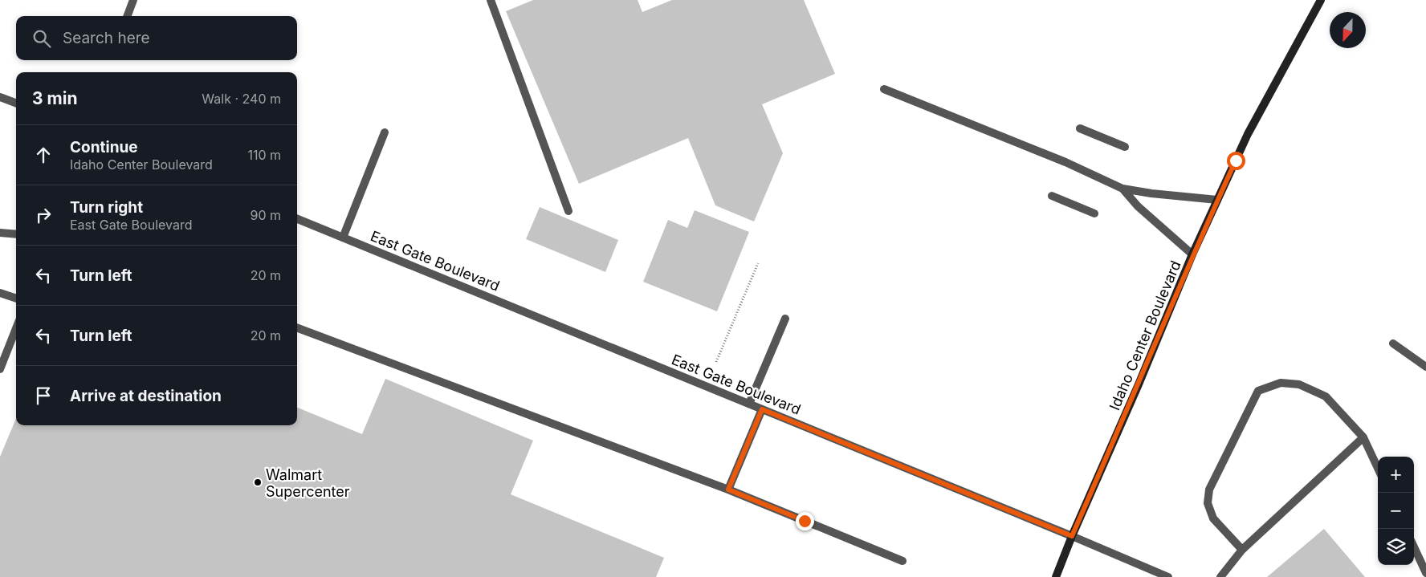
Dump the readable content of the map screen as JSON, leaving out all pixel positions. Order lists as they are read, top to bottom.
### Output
{
  "streets": {
    "main road": ["Idaho Center Boulevard"],
    "street": ["East Gate Boulevard"]
  },
  "crossings": [
    ["East Gate Boulevard", "Idaho Center Boulevard"]
  ],
  "places": ["Walmart Supercenter"],
  "north": "bottom",
  "page": {
    "search": "Search here",
    "heading": ["3 min", "Walk · 240 m"],
    "list": [
      ["Continue", "Idaho Center Boulevard", "110 m"],
      ["Turn right", "East Gate Boulevard", "90 m"],
      ["Turn left", "20 m"],
      ["Turn left", "20 m"],
      "Arrive at destination"
    ],
    "map_buttons": ["+", "−"]
  }
}
